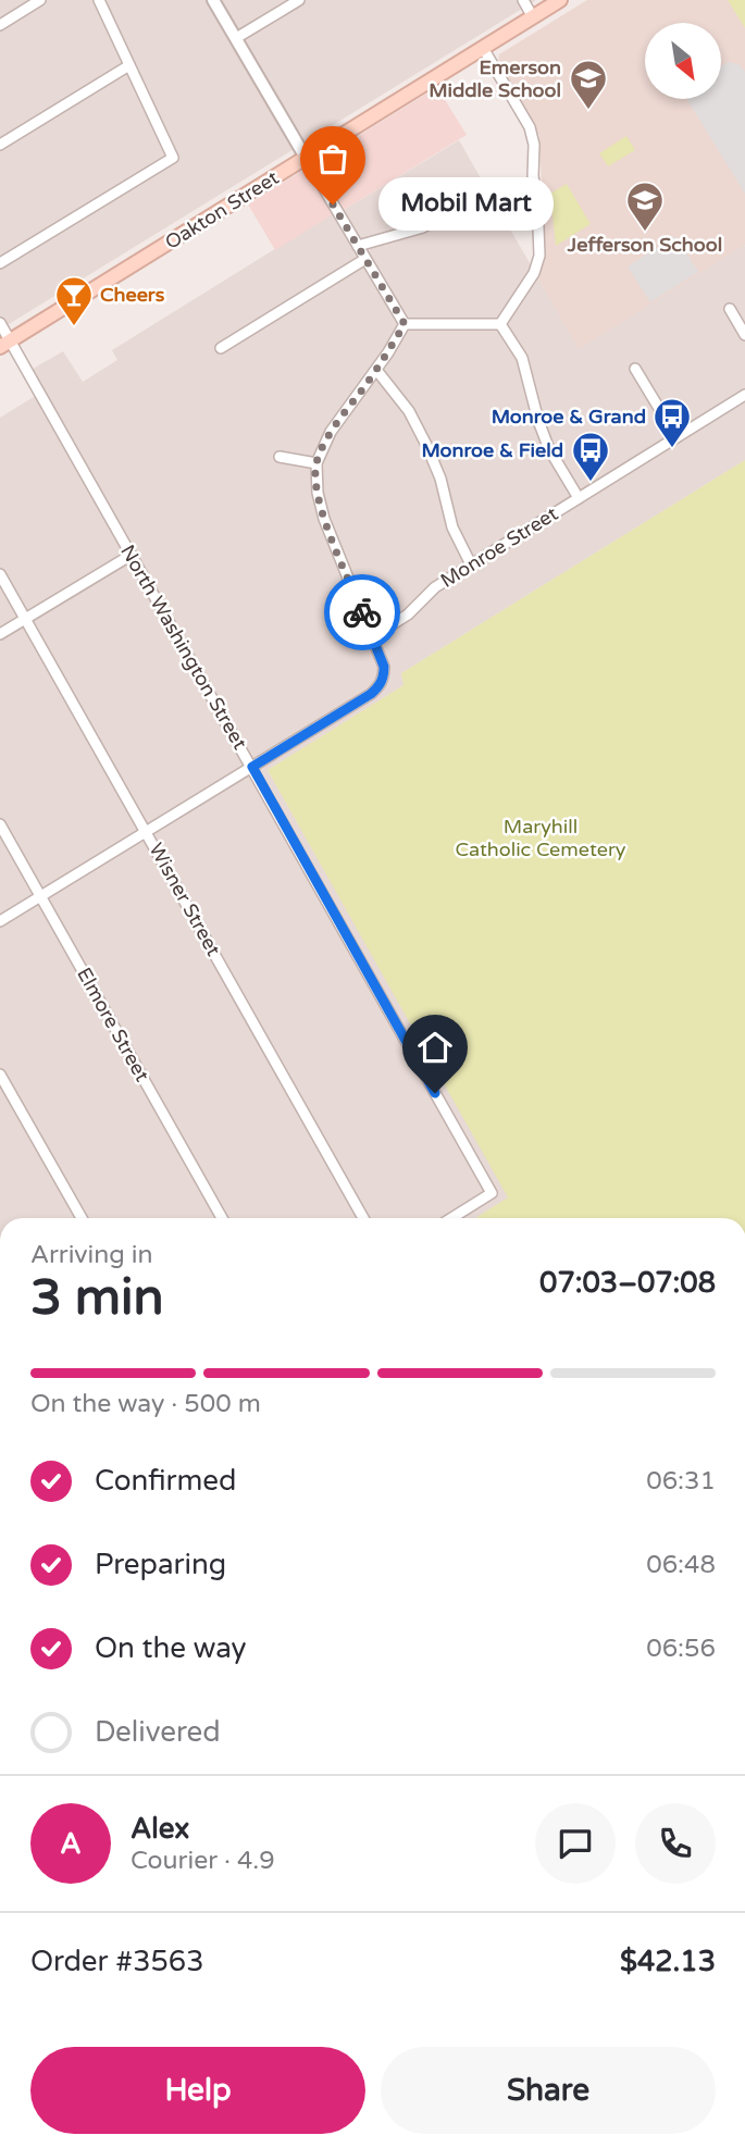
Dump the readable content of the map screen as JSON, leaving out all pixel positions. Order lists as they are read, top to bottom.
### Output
{
  "streets": {
    "main road": ["Oakton Street"],
    "street": [
      "Monroe Street",
      "North Washington Street",
      "Wisner Street",
      "Elmore Street"
    ]
  },
  "crossings": [
    ["Oakton Street", "North Washington Street"]
  ],
  "parks": ["Maryhill Catholic Cemetery"],
  "places": {
    "school or university": ["Emerson Middle School", "Jefferson School"],
    "other": ["Mobil Mart"],
    "bar": ["Cheers"],
    "bus stop": ["Monroe & Grand", "Monroe & Field"]
  },
  "north": "bottom right",
  "page": {
    "bubble": "Mobil Mart",
    "heading": ["3 min", "Arriving in", "07:03–07:08"],
    "panel": [
      "Alex",
      "Courier · 4.9",
      "Order #3563",
      "$42.13"
    ],
    "bar": "On the way · 500 m",
    "list": [
      ["Confirmed", "06:31"],
      ["Preparing", "06:48"],
      ["On the way", "06:56"],
      "Delivered"
    ],
    "round": "A",
    "buttons": ["Help", "Share"]
  }
}
